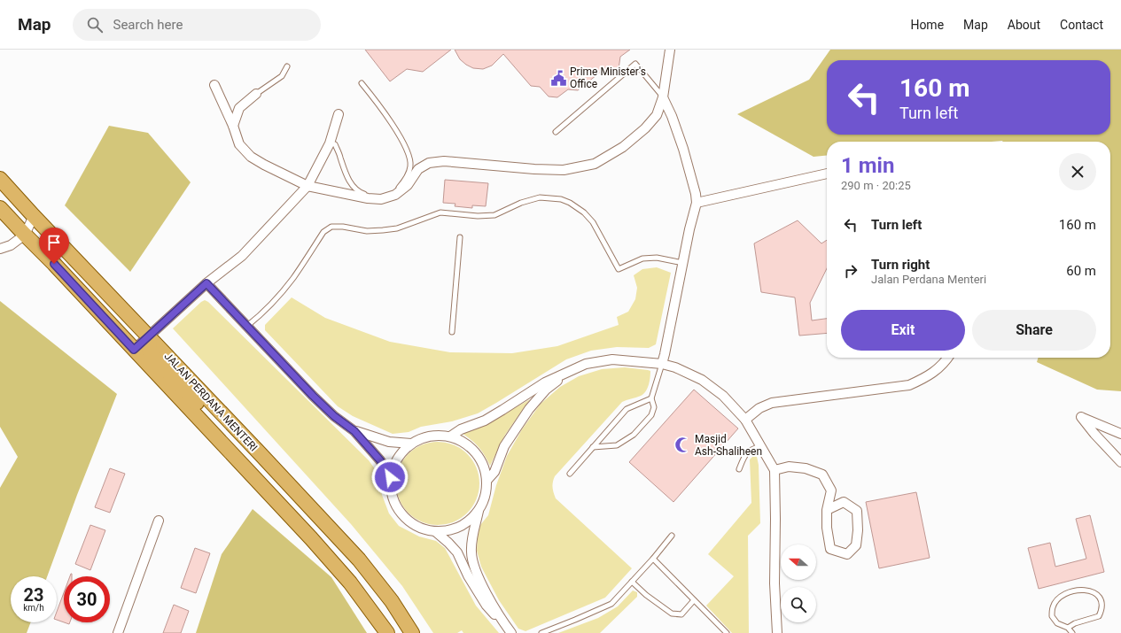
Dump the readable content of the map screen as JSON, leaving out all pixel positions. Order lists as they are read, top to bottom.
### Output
{
  "streets": {
    "main road": ["JALAN PERDANA MENTERI"]
  },
  "places": {
    "public building": ["Prime Minister's Office"],
    "mosque": ["Masjid Ash-Shaliheen"]
  },
  "north": "left",
  "page": {
    "header": "Map",
    "search": "Search here",
    "nav": [
      "Home",
      "Map",
      "About",
      "Contact"
    ],
    "turn": ["160 m", "Turn left"],
    "heading": ["1 min", "290 m · 20:25"],
    "list": [
      {
        "name": "Turn left",
        "value": "160 m"
      },
      {
        "name": "Turn right",
        "note": "Jalan Perdana Menteri",
        "value": "60 m"
      }
    ],
    "buttons": ["Exit", "Share"],
    "speed": "23 km/h",
    "limit": "30"
  }
}
